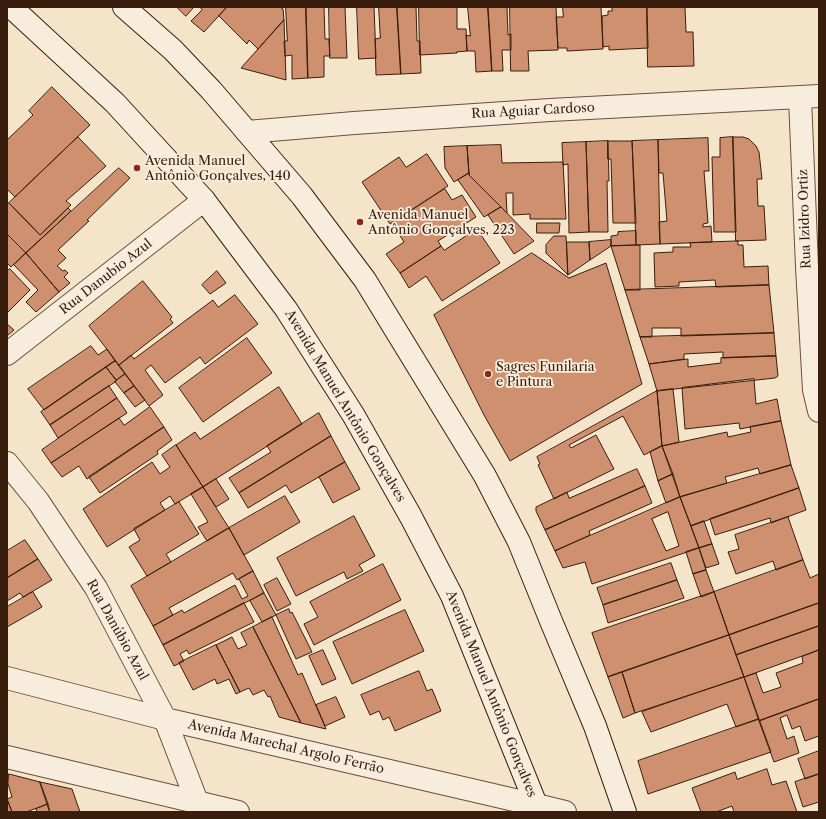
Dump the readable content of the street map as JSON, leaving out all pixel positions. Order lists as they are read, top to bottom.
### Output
{
  "streets": {
    "street": [
      "Rua Aguiar Cardoso",
      "Rua Izidro Ortiz",
      "Rua Danubio Azul",
      "Avenida Manuel Antônio Gonçalves",
      "Rua Danúbio Azul",
      "Avenida Marechal Argolo Ferrão"
    ]
  },
  "crossings": [
    ["Rua Aguiar Cardoso", "Rua Izidro Ortiz"],
    ["Rua Danubio Azul", "Avenida Manuel Antônio Gonçalves"],
    ["Avenida Manuel Antônio Gonçalves", "Avenida Marechal Argolo Ferrão"],
    ["Rua Danúbio Azul", "Avenida Marechal Argolo Ferrão"]
  ],
  "places": ["Avenida Manuel Antônio Gonçalves, 140", "Avenida Manuel Antônio Gonçalves, 223", "Sagres Funilaria e Pintura"]
}
